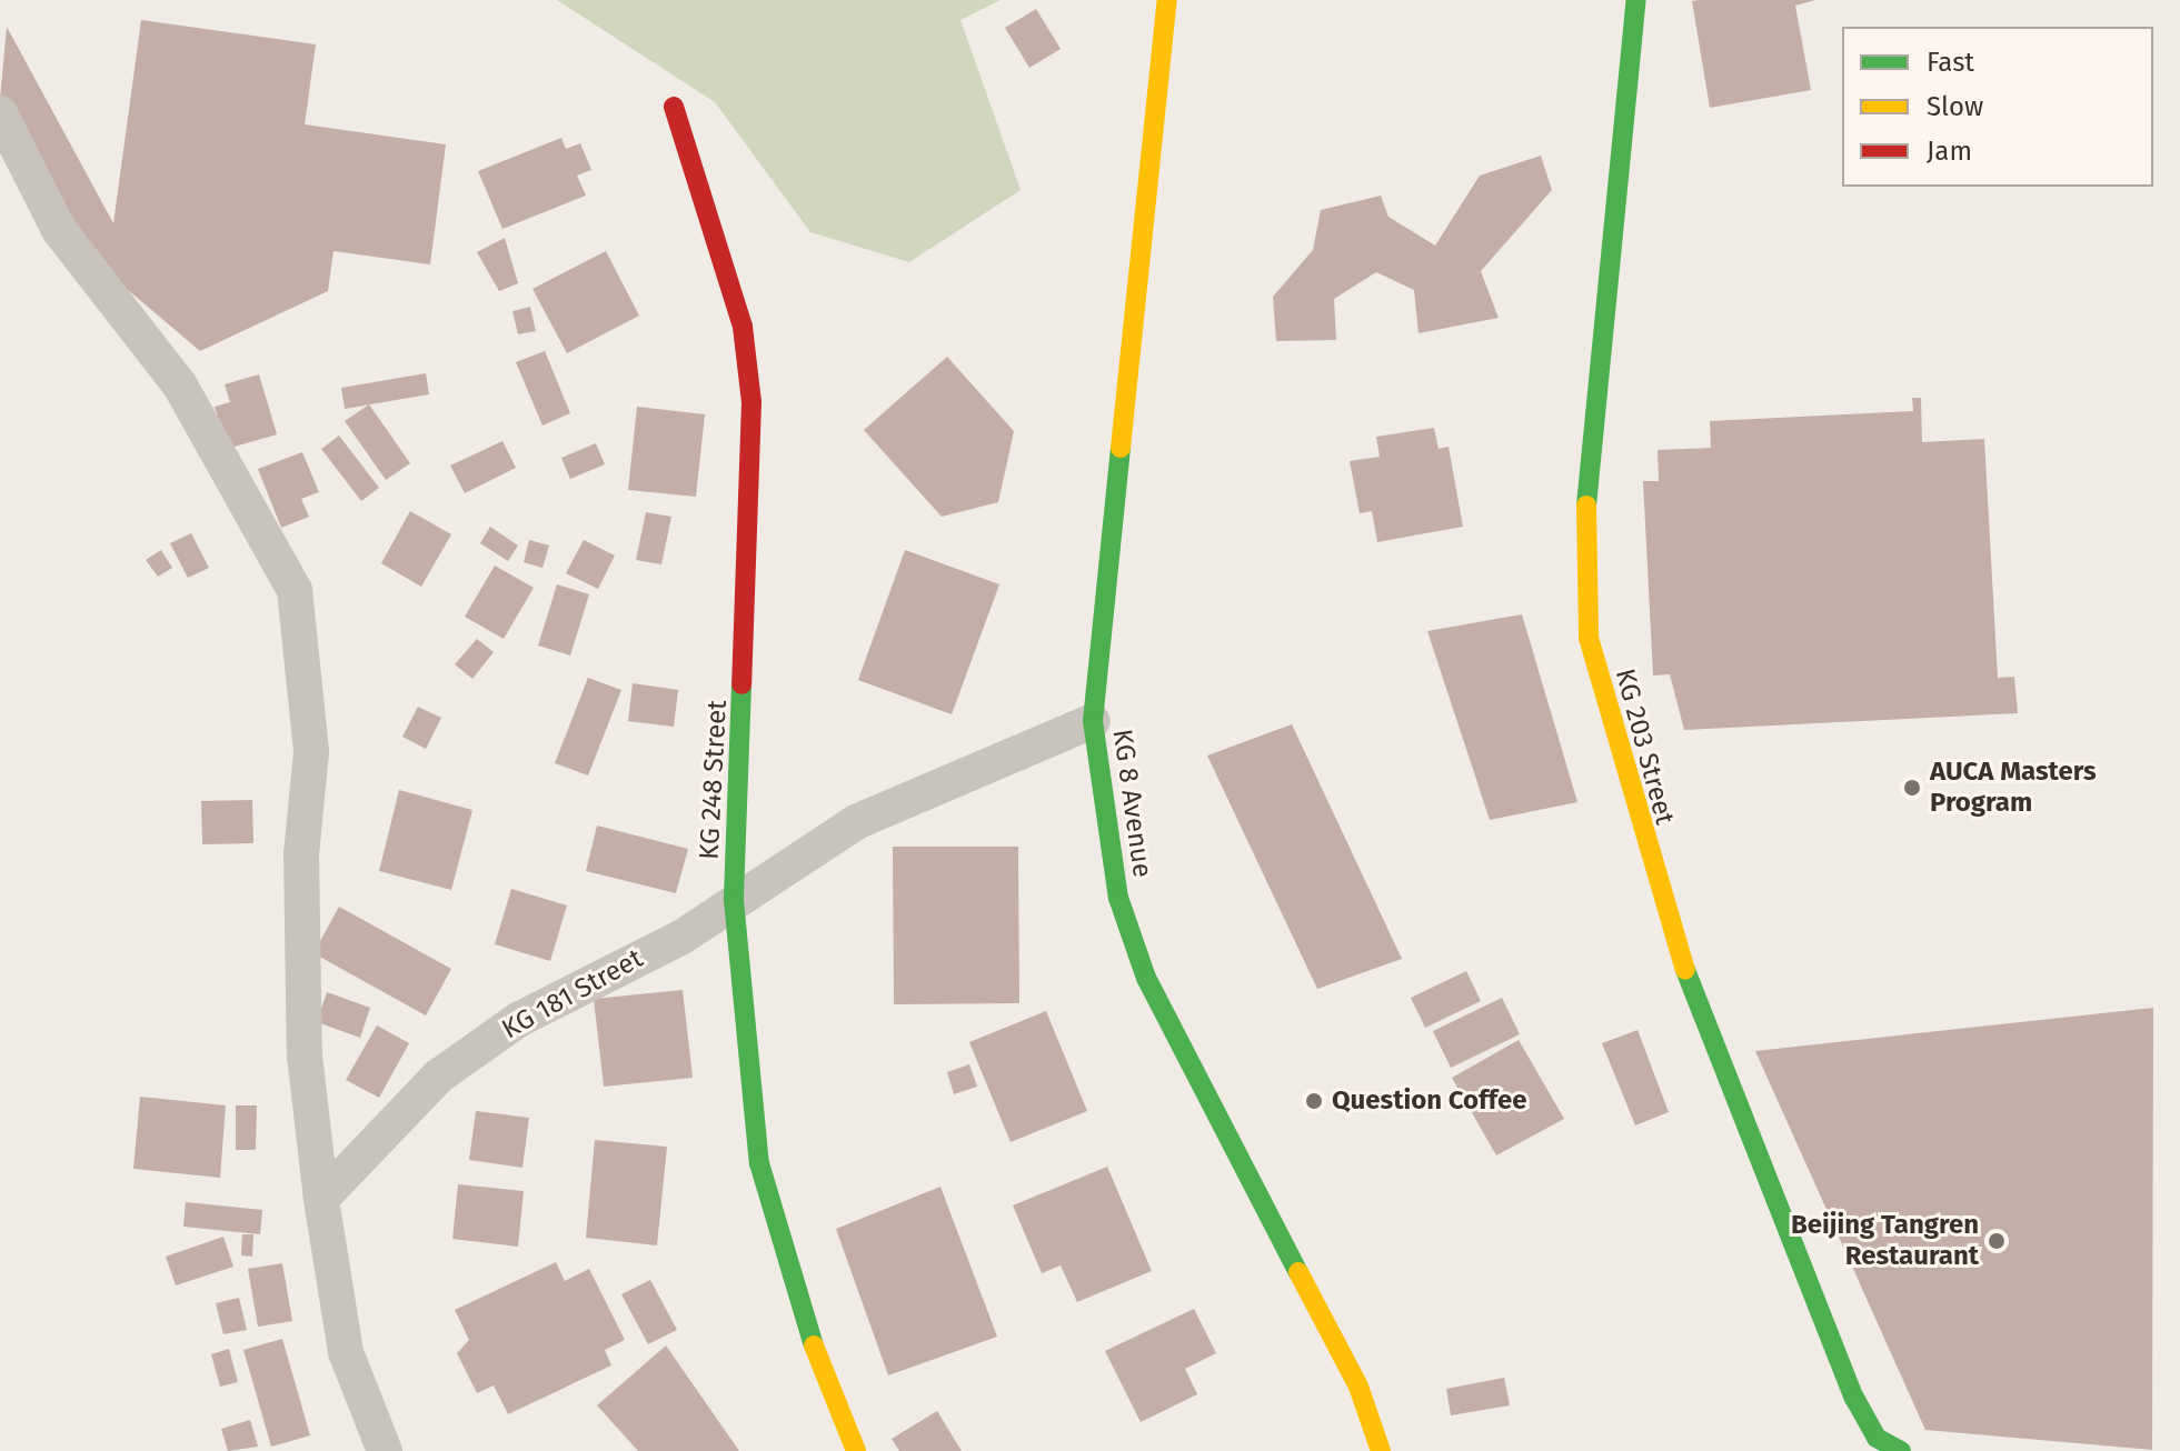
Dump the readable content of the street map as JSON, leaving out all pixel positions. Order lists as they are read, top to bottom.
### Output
{
  "streets": {
    "street": [
      "KG 203 Street",
      "KG 248 Street",
      "KG 8 Avenue",
      "KG 181 Street"
    ]
  },
  "crossings": [
    ["KG 248 Street", "KG 181 Street"],
    ["KG 8 Avenue", "KG 181 Street"]
  ],
  "places": ["AUCA Masters Program", "Question Coffee", "Beijing Tangren Restaurant"],
  "legend": ["Fast", "Slow", "Jam"]
}
